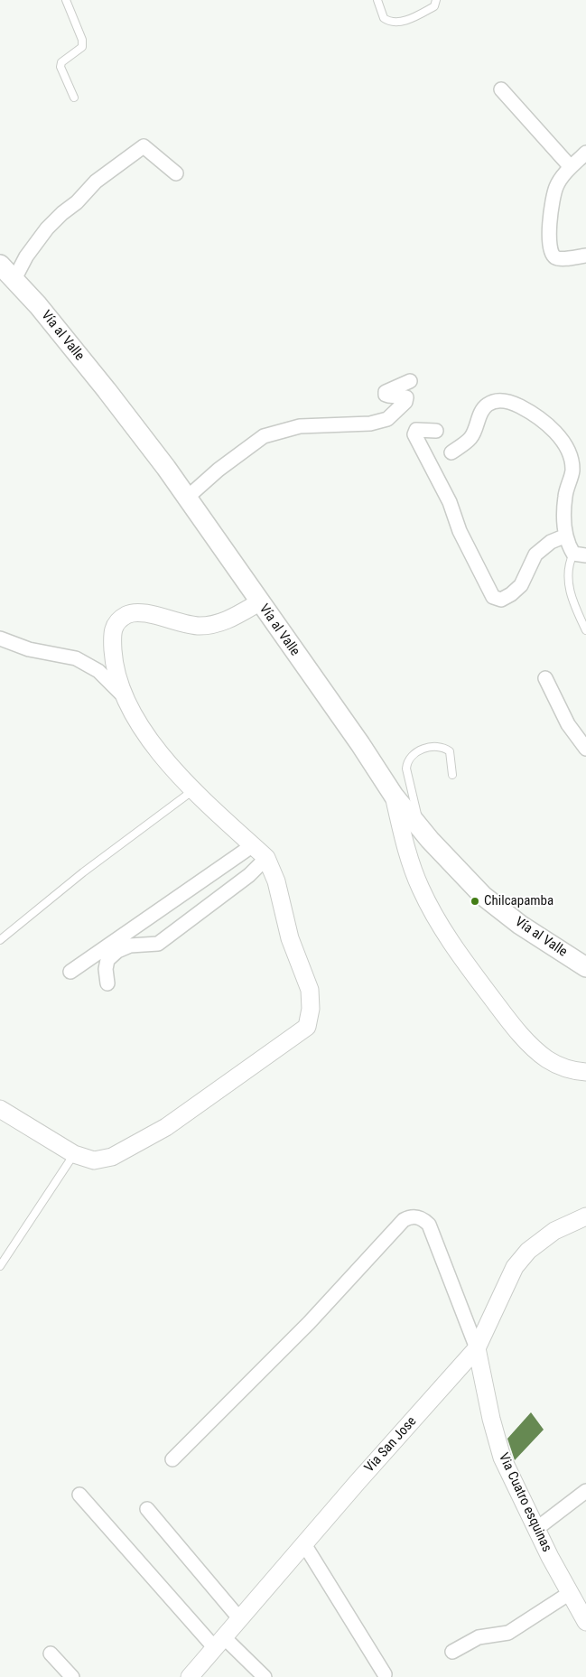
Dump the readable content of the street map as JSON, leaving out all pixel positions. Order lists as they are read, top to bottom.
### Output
{
  "streets": {
    "main road": ["Vía al Valle"],
    "street": ["Via San Jose", "Via Cuatro esquinas"]
  },
  "crossings": [
    ["Via San Jose", "Via Cuatro esquinas"]
  ],
  "places": ["Chilcapamba"]
}
